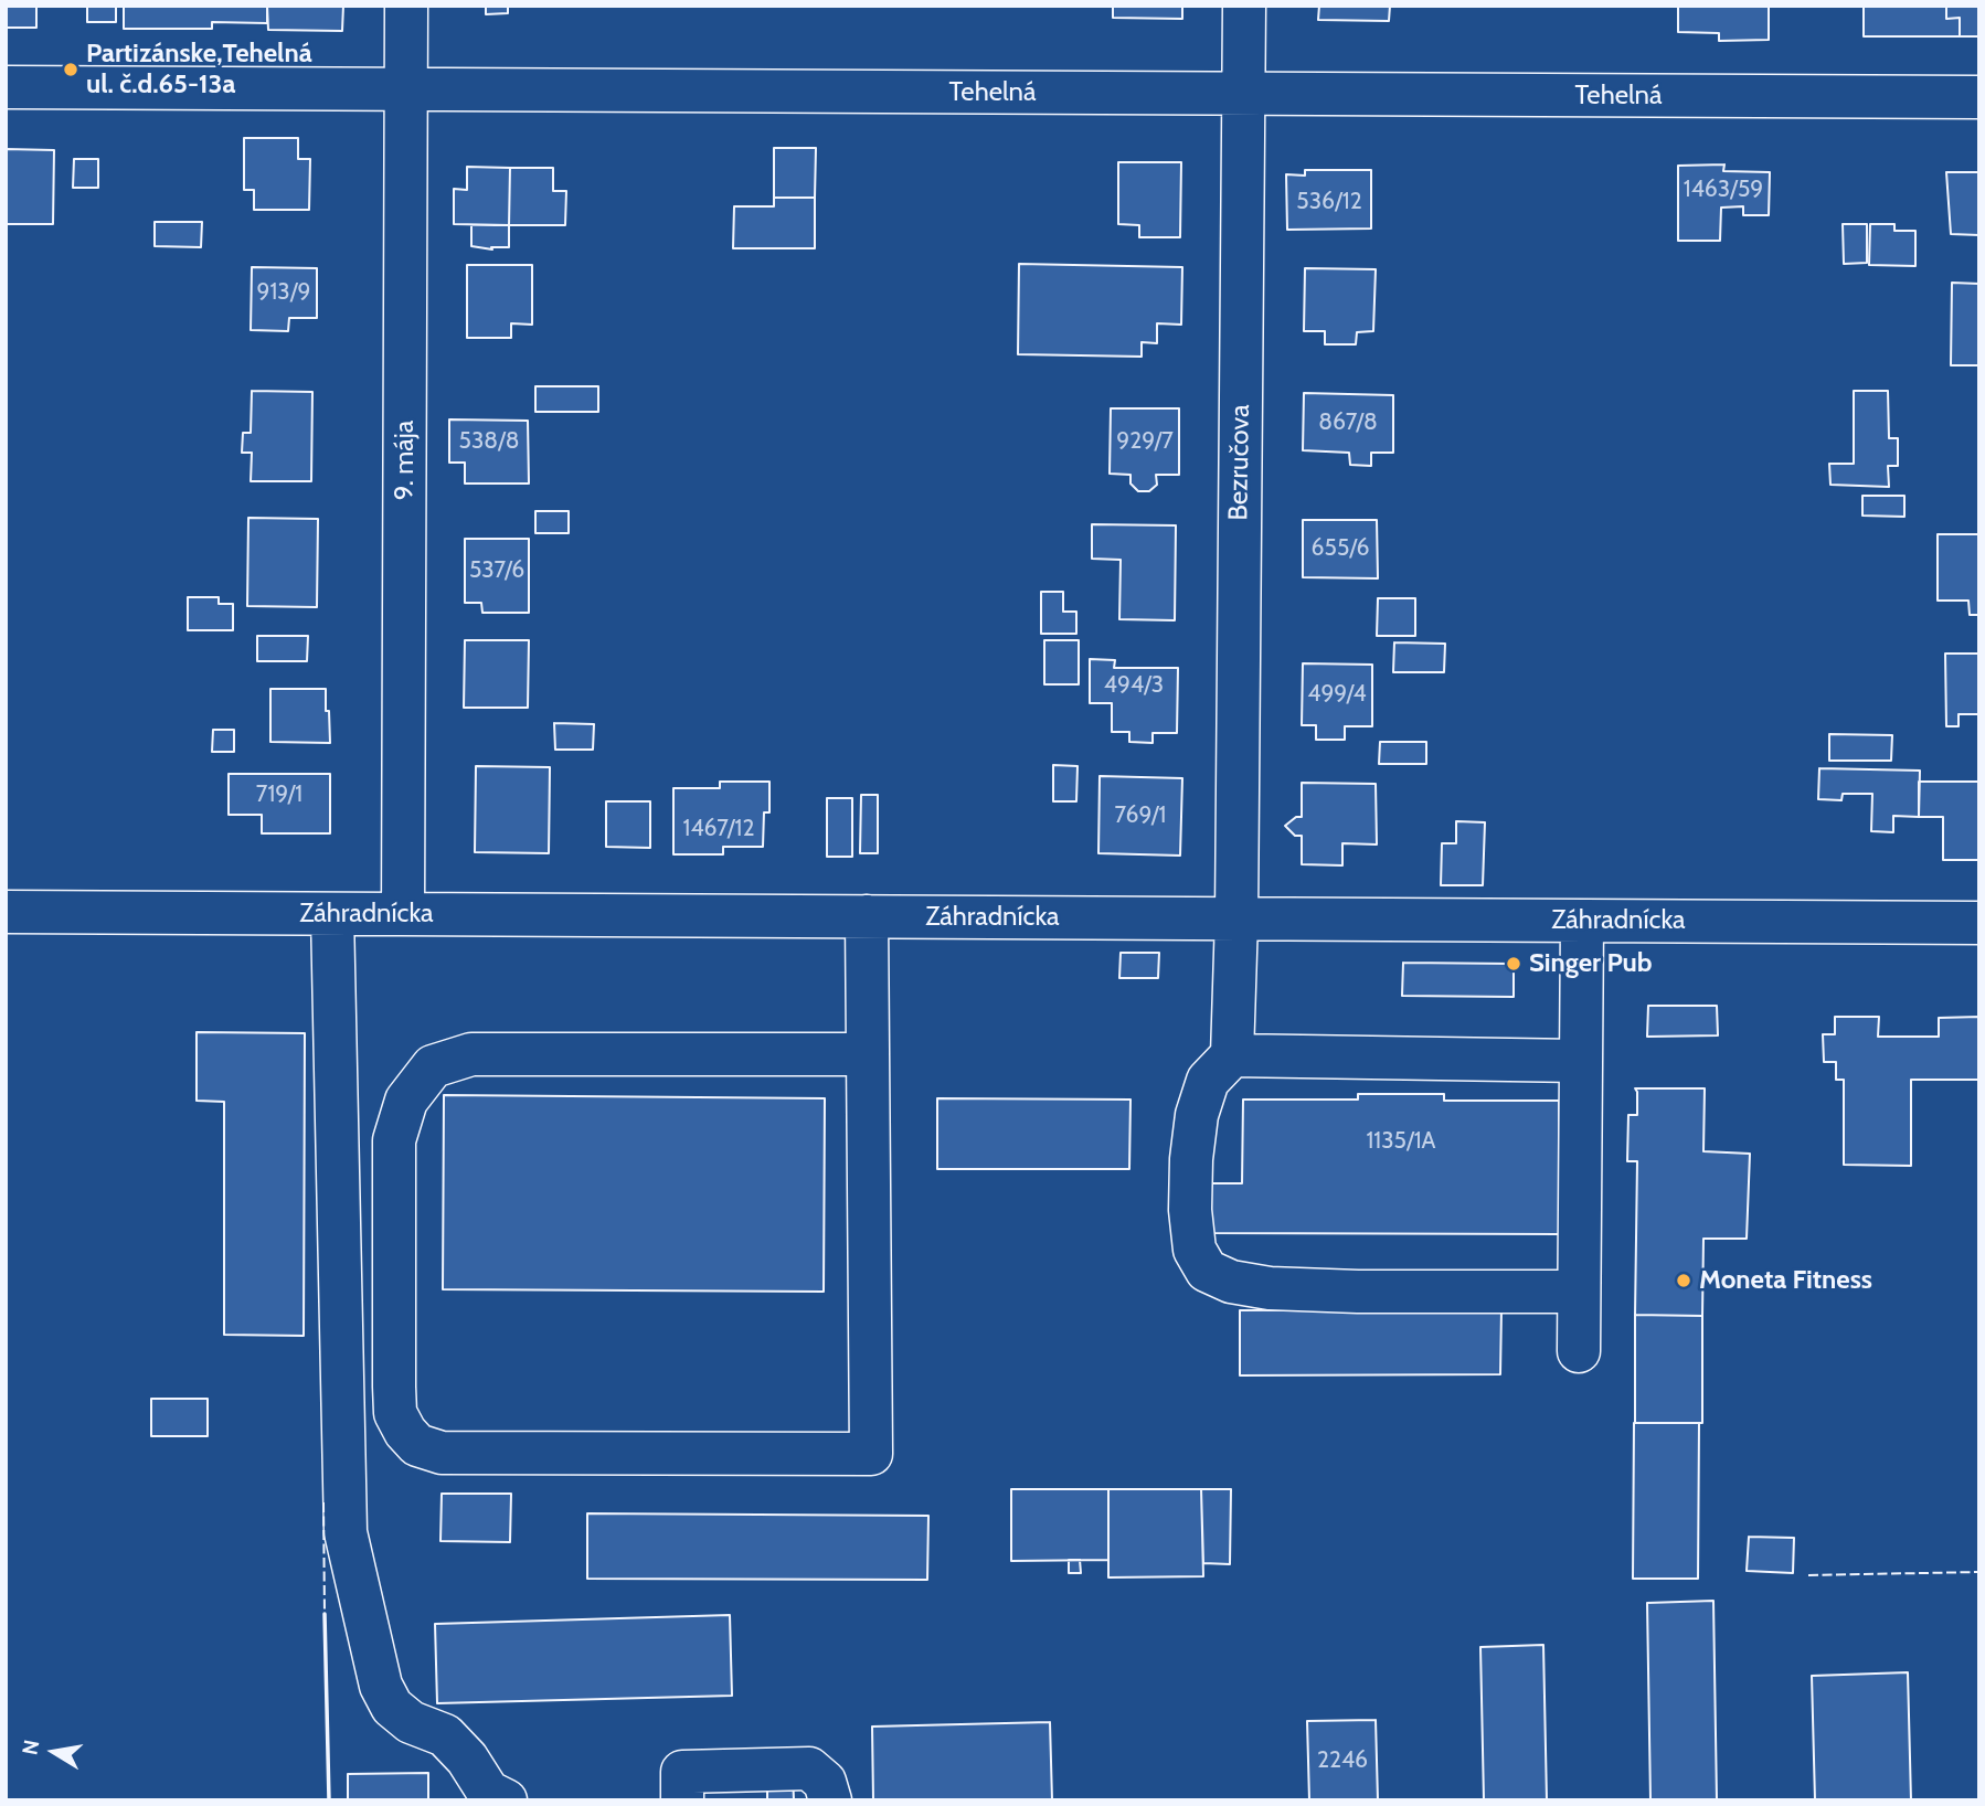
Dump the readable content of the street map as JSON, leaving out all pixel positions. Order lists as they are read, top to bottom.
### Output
{
  "streets": {
    "street": [
      "Tehelná",
      "9. mája",
      "Bezručova",
      "Záhradnícka"
    ]
  },
  "crossings": [
    ["Tehelná", "9. mája"],
    ["Tehelná", "Bezručova"],
    ["9. mája", "Záhradnícka"],
    ["Bezručova", "Záhradnícka"]
  ],
  "places": ["Partizánske,Tehelná ul. č.d.65-13a", "Singer Pub", "Moneta Fitness"],
  "house_numbers": [
    "1463/59",
    "536/12",
    "913/9",
    "867/8",
    "538/8",
    "929/7",
    "655/6",
    "537/6",
    "494/3",
    "499/4",
    "719/1",
    "769/1",
    "1467/12",
    "1135/1A",
    "2246"
  ],
  "north": "left"
}
